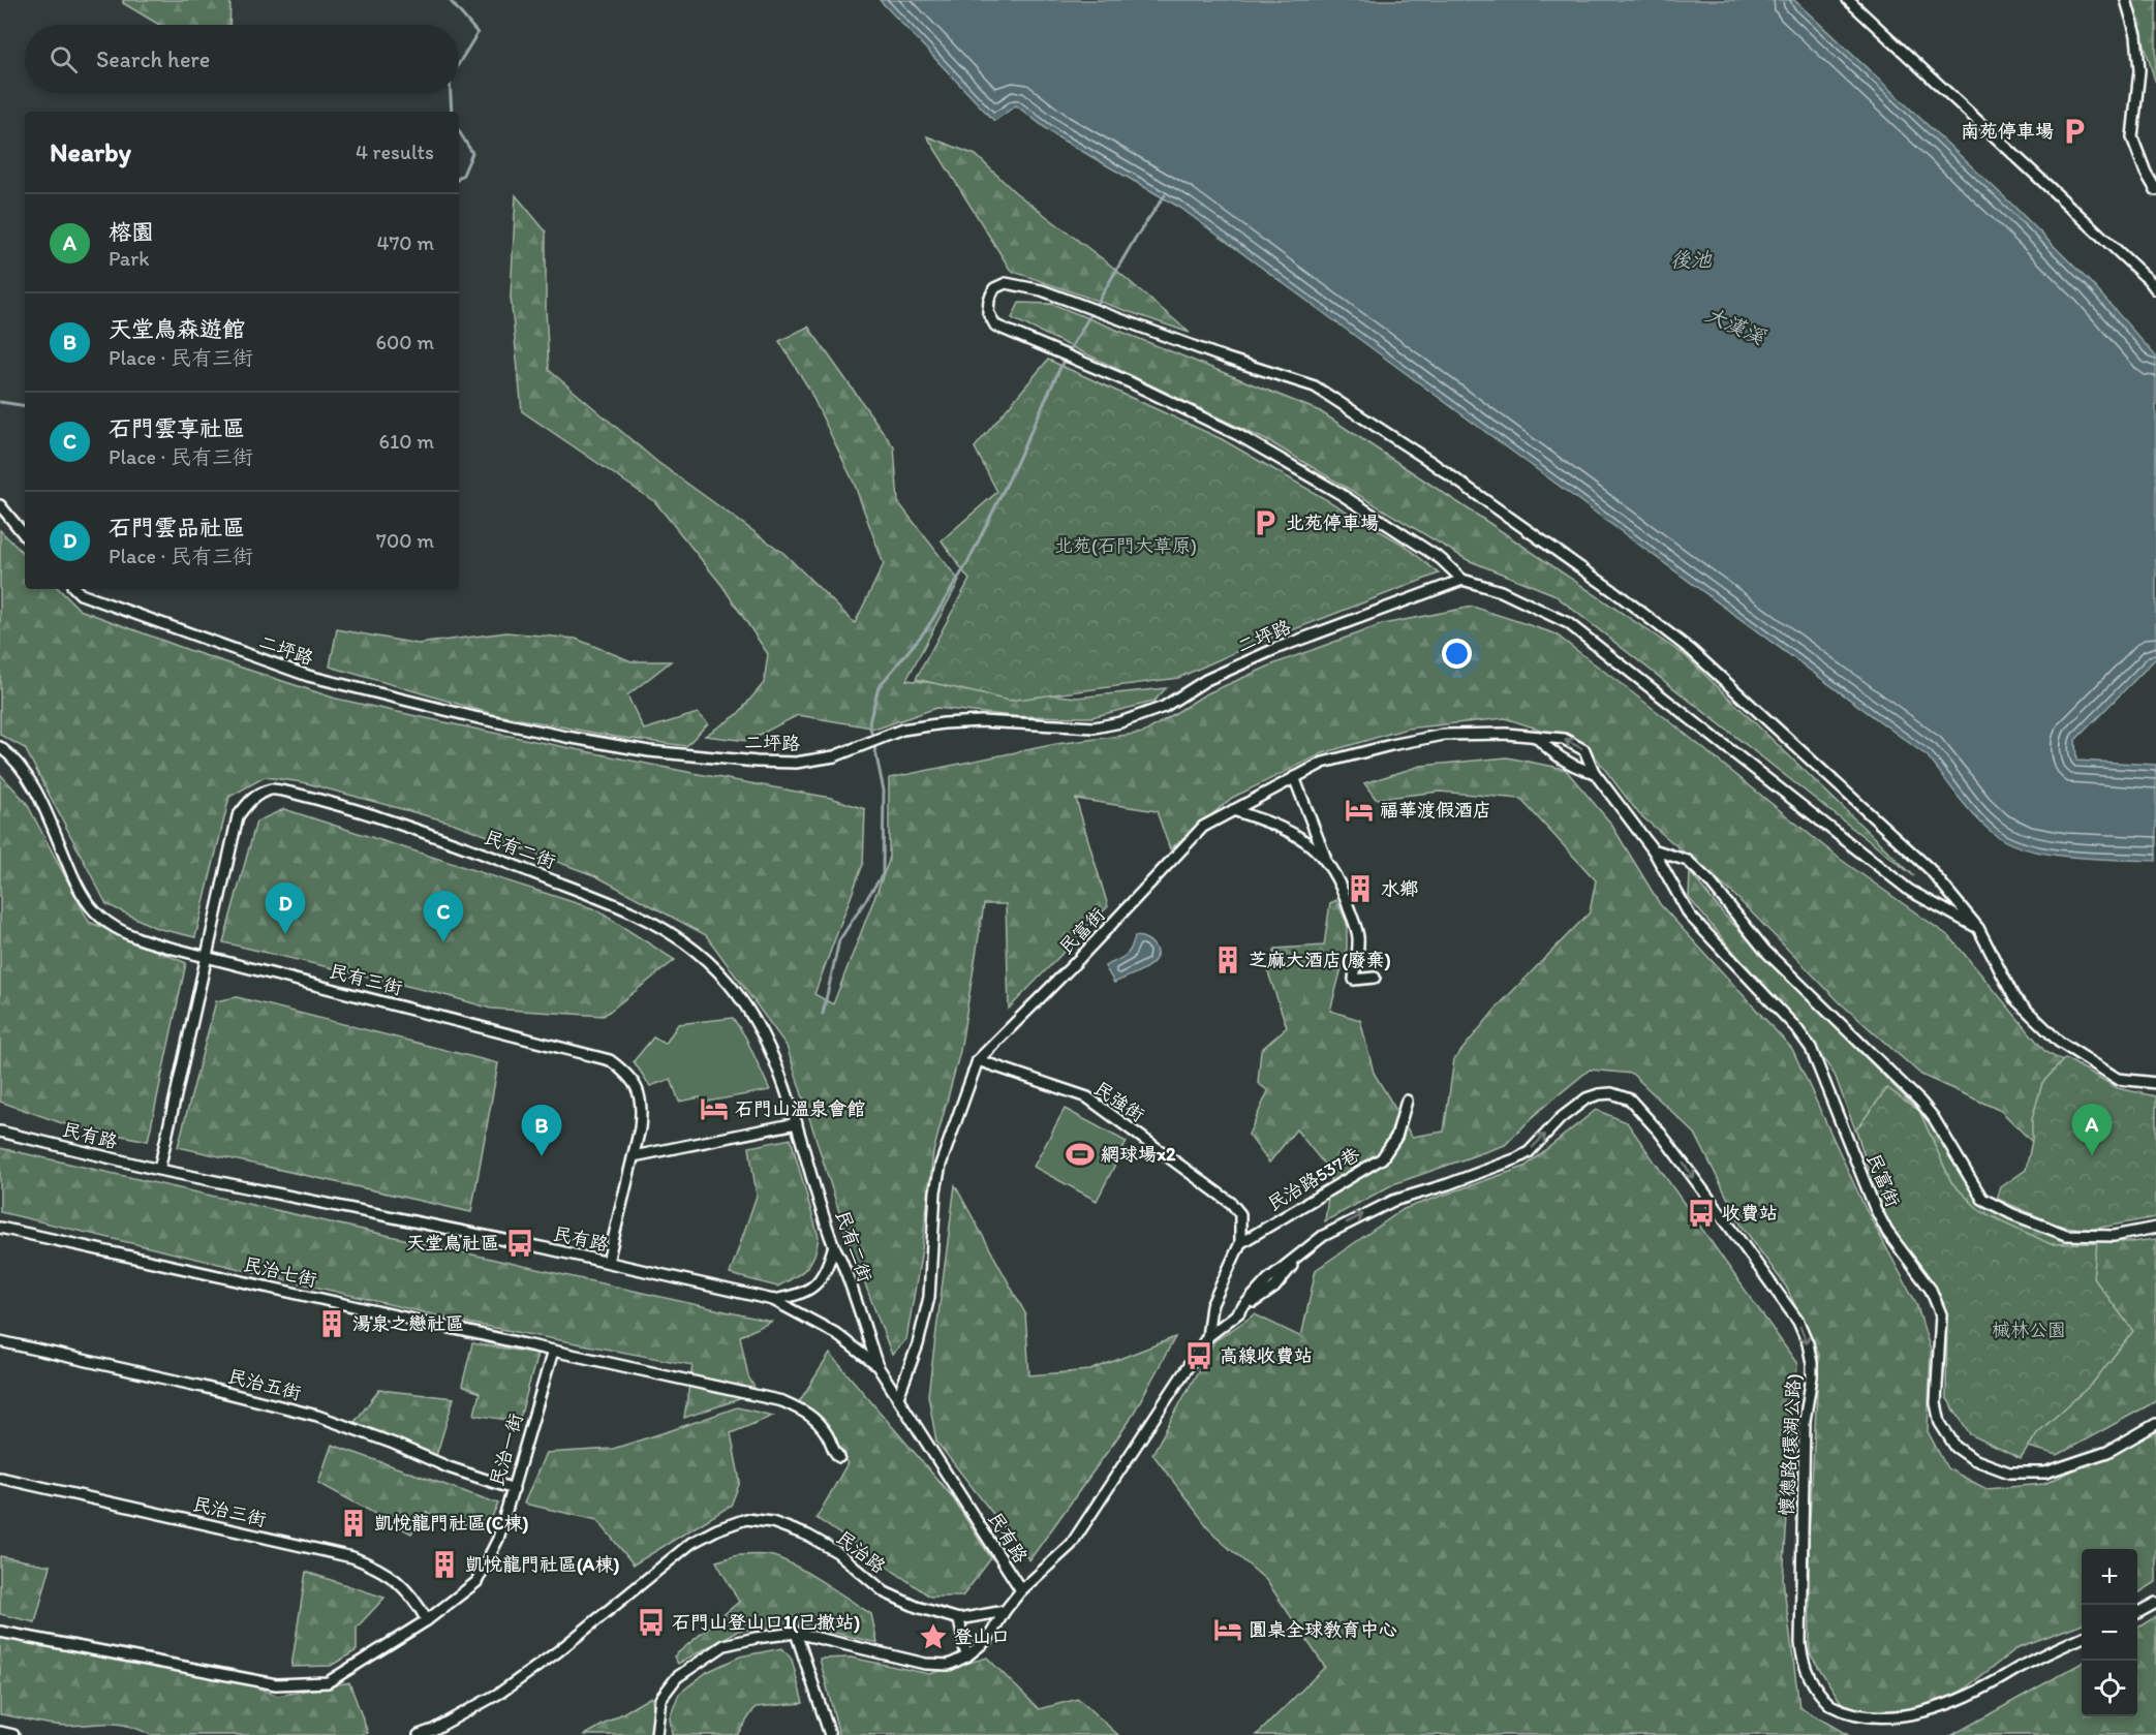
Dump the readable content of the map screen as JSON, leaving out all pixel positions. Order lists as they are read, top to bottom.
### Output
{
  "streets": {
    "street": [
      "二坪路",
      "民有二街",
      "民富街",
      "民有三街",
      "民強街",
      "民有路",
      "民治路537巷",
      "民治七街",
      "民治五街",
      "懷德路(環湖公路)",
      "民治一街",
      "民治三街",
      "民治路"
    ]
  },
  "crossings": [
    ["民有二街", "民有三街"],
    ["民有二街", "民有路"],
    ["民富街", "民強街"],
    ["民富街", "民有路"],
    ["民有三街", "民有路"],
    ["民強街", "民治路537巷"],
    ["民強街", "懷德路(環湖公路)"],
    ["民治七街", "民治一街"],
    ["民治五街", "民治一街"],
    ["民治一街", "民治三街"]
  ],
  "water": ["後池", "大漢溪"],
  "parks": ["北苑(石門大草原)", "槭林公園"],
  "places": {
    "parking": ["南苑停車場", "北苑停車場"],
    "hotel": ["福華渡假酒店", "石門山溫泉會館", "圓桌全球教育中心"],
    "building": [
      "水鄉",
      "芝麻大酒店(廢棄)",
      "湯泉之戀社區",
      "凱悅龍門社區(C棟)",
      "凱悅龍門社區(A棟)"
    ],
    "sports": ["網球場x2"],
    "bus stop": [
      "收費站",
      "天堂鳥社區",
      "高線收費站",
      "石門山登山口1(已撤站)"
    ],
    "place": ["登山口"]
  },
  "page": {
    "search": "Search here",
    "heading": ["Nearby", "4 results"],
    "list": [
      {
        "mark": "A",
        "name": "榕園",
        "note": "Park",
        "value": "470 m"
      },
      {
        "mark": "B",
        "name": "天堂鳥森遊館",
        "note": "Place · 民有三街",
        "value": "600 m"
      },
      {
        "mark": "C",
        "name": "石門雲享社區",
        "note": "Place · 民有三街",
        "value": "610 m"
      },
      {
        "mark": "D",
        "name": "石門雲品社區",
        "note": "Place · 民有三街",
        "value": "700 m"
      }
    ],
    "pins": [
      "D",
      "C",
      "A",
      "B"
    ],
    "map_buttons": ["+", "−"]
  }
}
